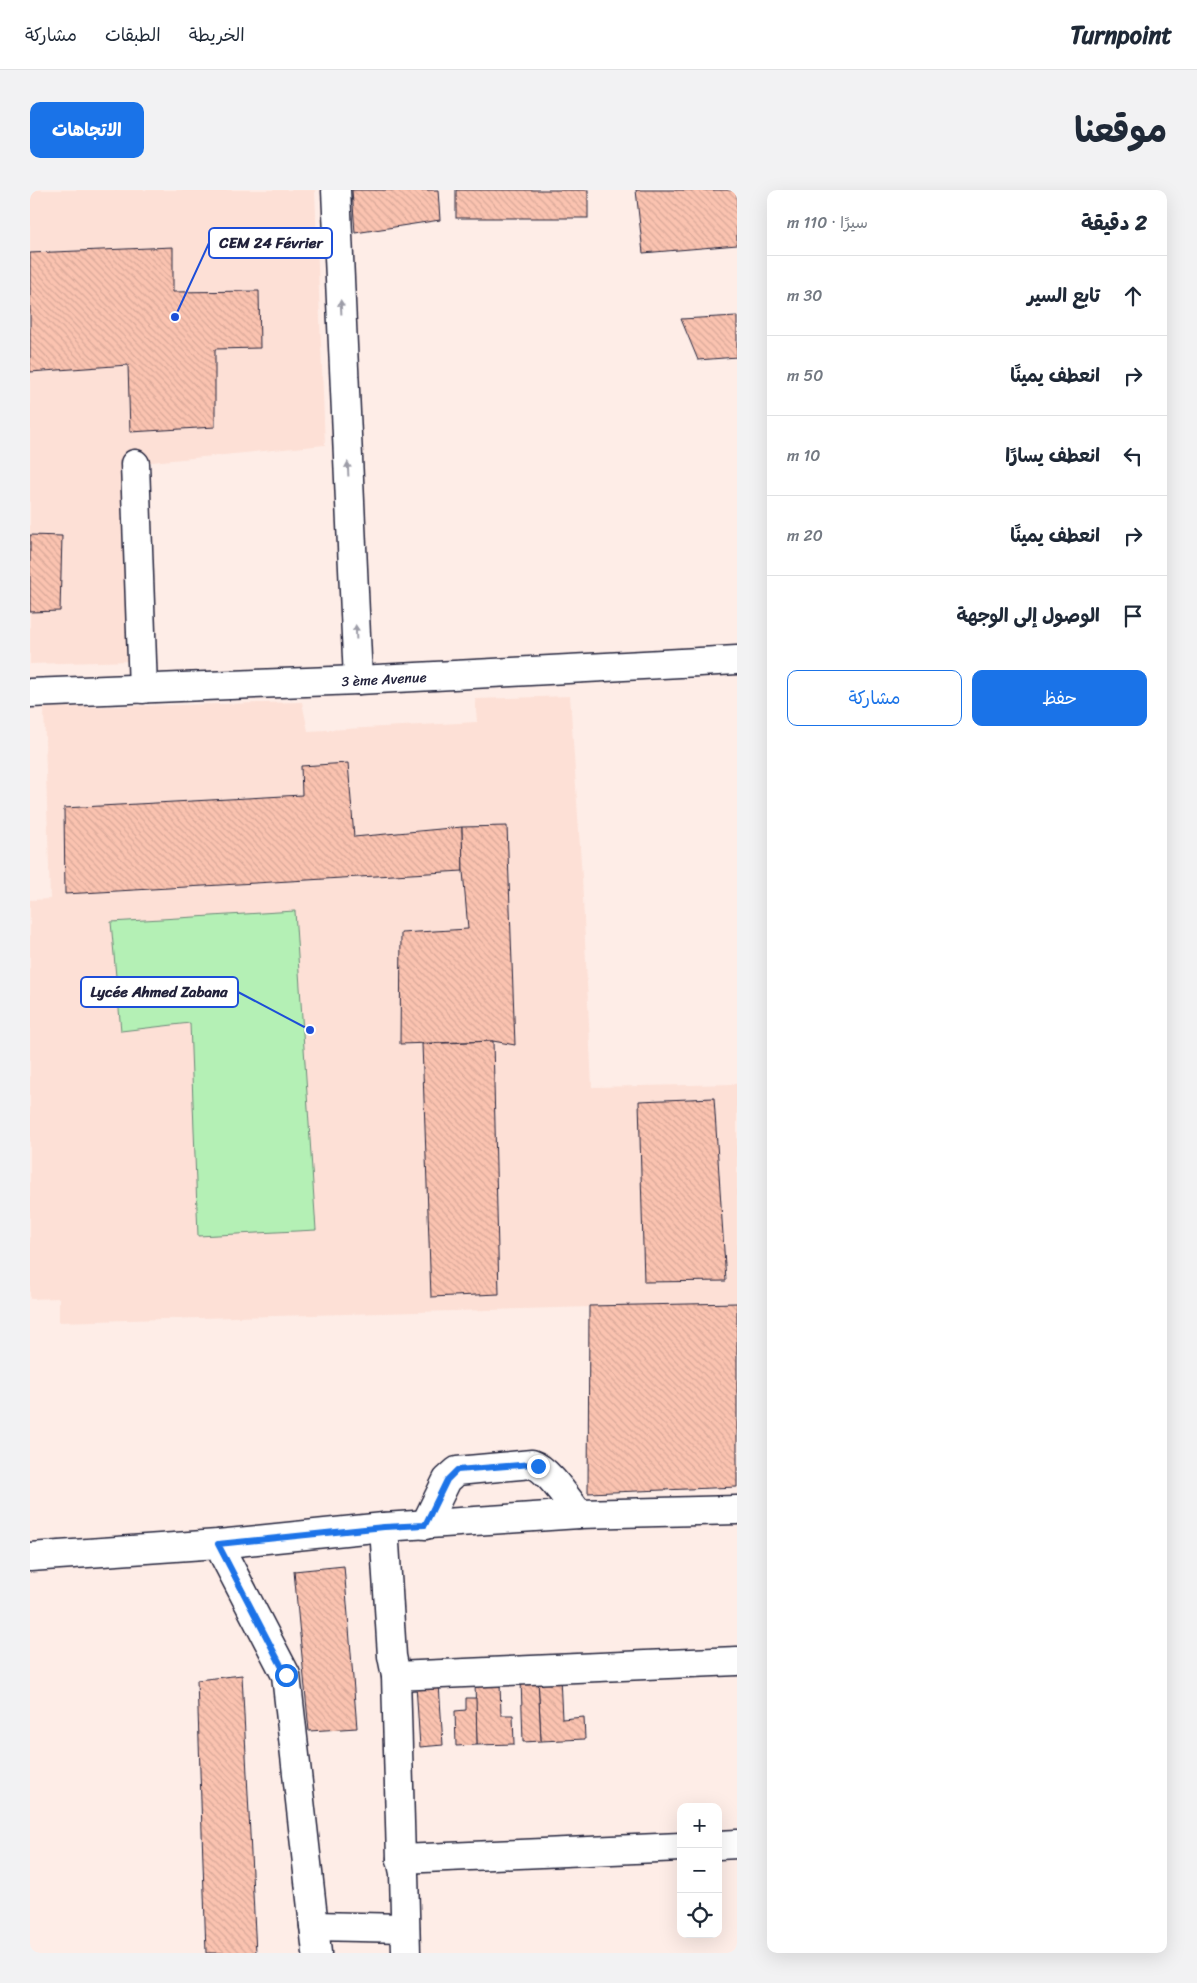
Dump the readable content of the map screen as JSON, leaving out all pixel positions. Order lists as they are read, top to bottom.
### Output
{
  "streets": {
    "street": ["3 ème Avenue"]
  },
  "places": ["CEM 24 Février", "Lycée Ahmed Zabana"],
  "page": {
    "header": "Turnpoint",
    "nav": ["الخريطة", "الطبقات", "مشاركة"],
    "title": "موقعنا",
    "buttons": [
      "الاتجاهات",
      ["حفظ", "مشاركة"]
    ],
    "heading": ["2 دقيقة", "سيرًا · 110 m"],
    "list": [
      ["تابع السير", "30 m"],
      ["انعطف يمينًا", "50 m"],
      ["انعطف يسارًا", "10 m"],
      ["انعطف يمينًا", "20 m"],
      "الوصول إلى الوجهة"
    ],
    "map_buttons": ["+", "−"]
  }
}
